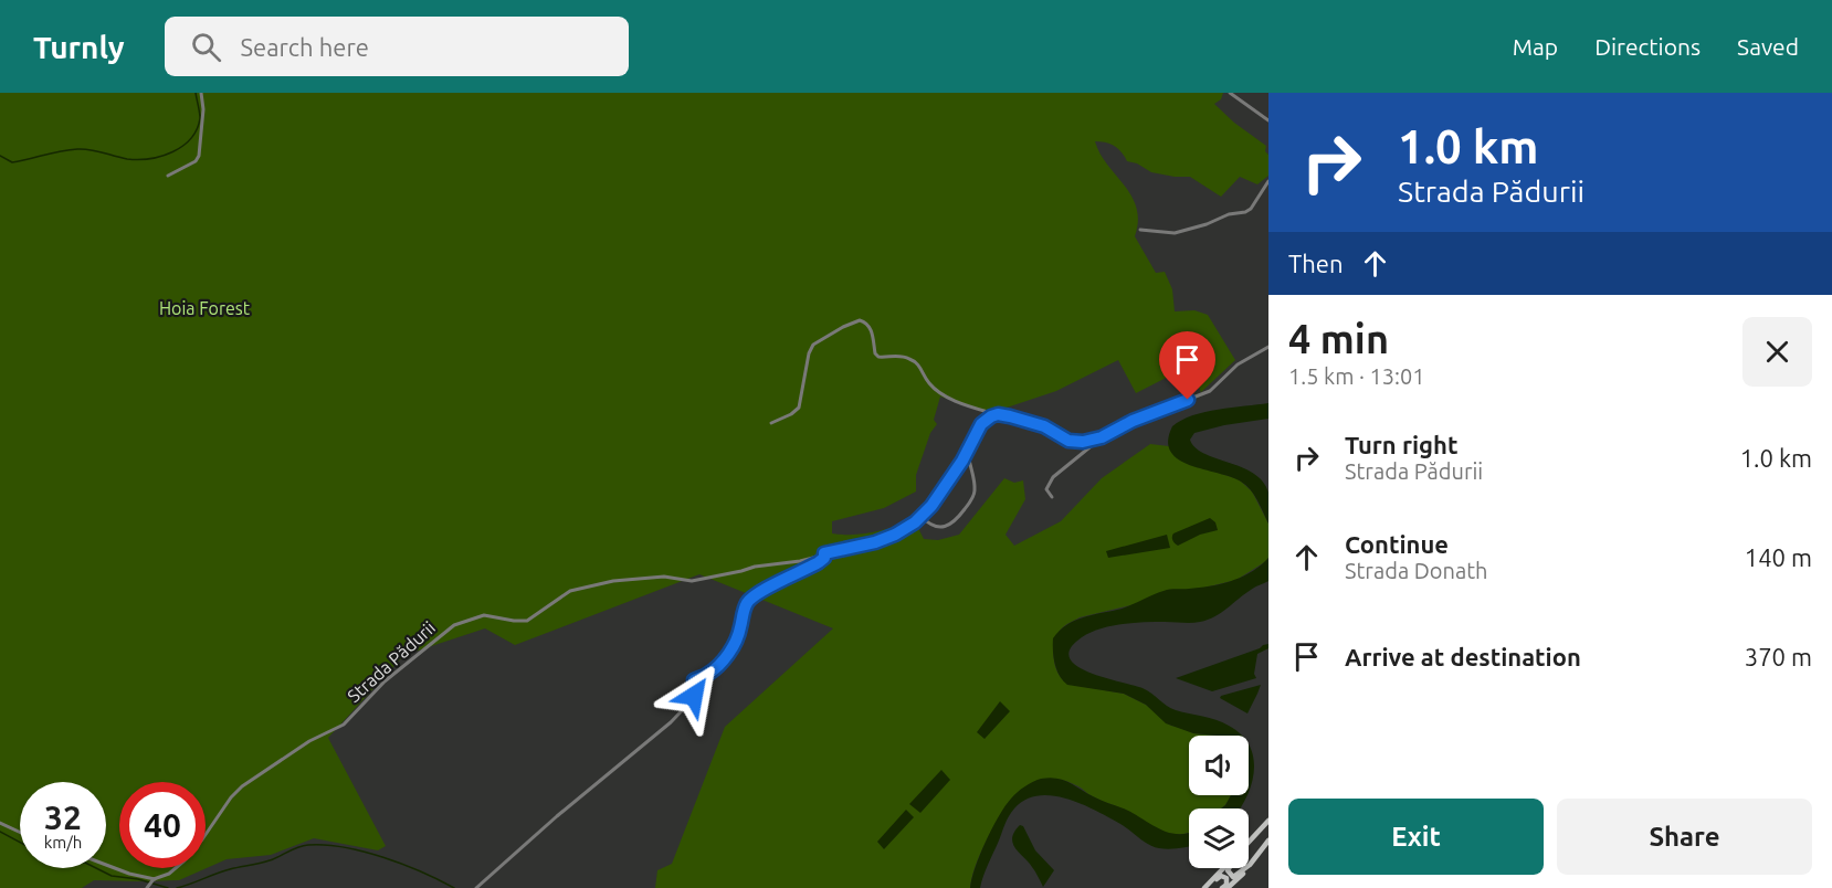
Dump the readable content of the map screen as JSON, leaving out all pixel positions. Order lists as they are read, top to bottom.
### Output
{
  "streets": {
    "street": ["Strada Pădurii"]
  },
  "parks": ["Hoia Forest"],
  "page": {
    "header": "Turnly",
    "search": "Search here",
    "nav": ["Map", "Directions", "Saved"],
    "turn": ["1.0 km", "Strada Pădurii"],
    "then": "Then",
    "heading": ["4 min", "1.5 km · 13:01"],
    "list": [
      {
        "name": "Turn right",
        "note": "Strada Pădurii",
        "value": "1.0 km"
      },
      {
        "name": "Continue",
        "note": "Strada Donath",
        "value": "140 m"
      },
      {
        "name": "Arrive at destination",
        "value": "370 m"
      }
    ],
    "speed": "32 km/h",
    "limit": "40",
    "buttons": ["Exit", "Share"]
  }
}
